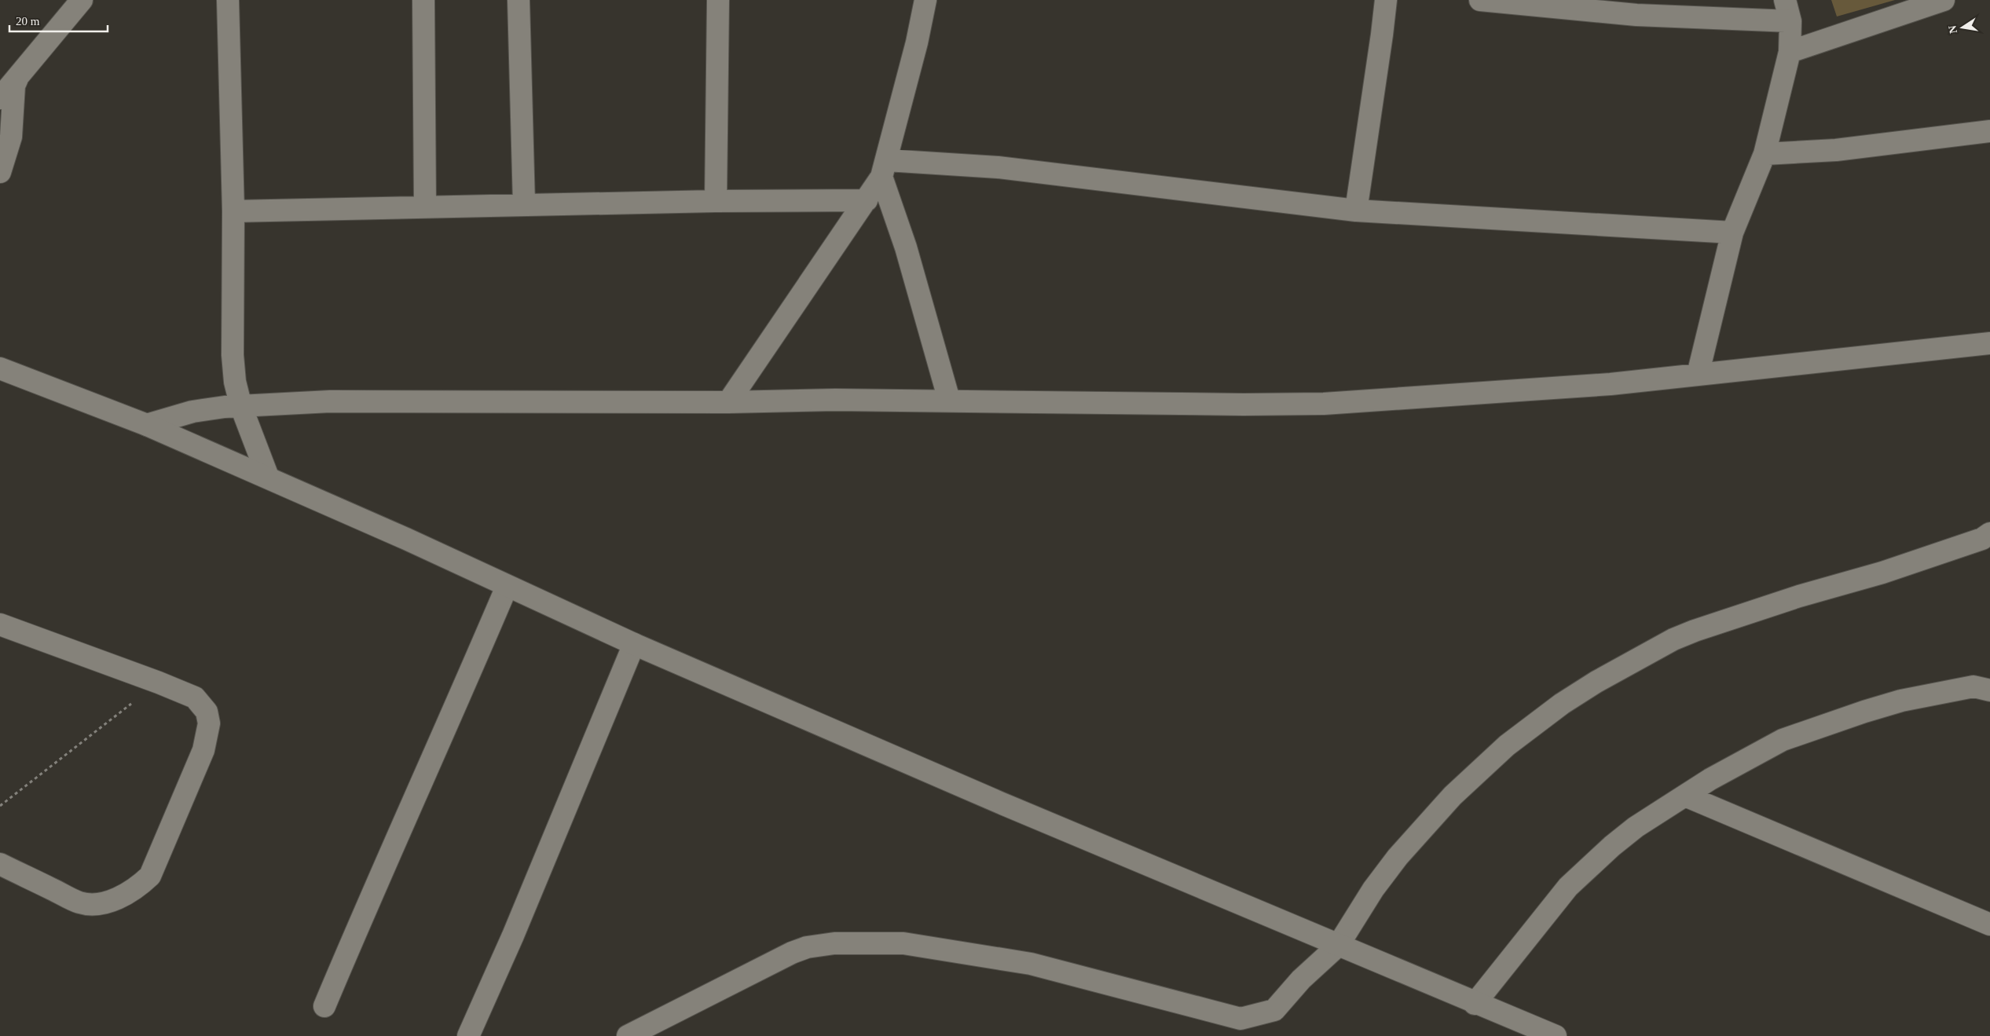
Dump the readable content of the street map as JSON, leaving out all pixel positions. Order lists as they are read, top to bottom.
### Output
{
  "scale_bar": "20 m",
  "north": "left"
}
